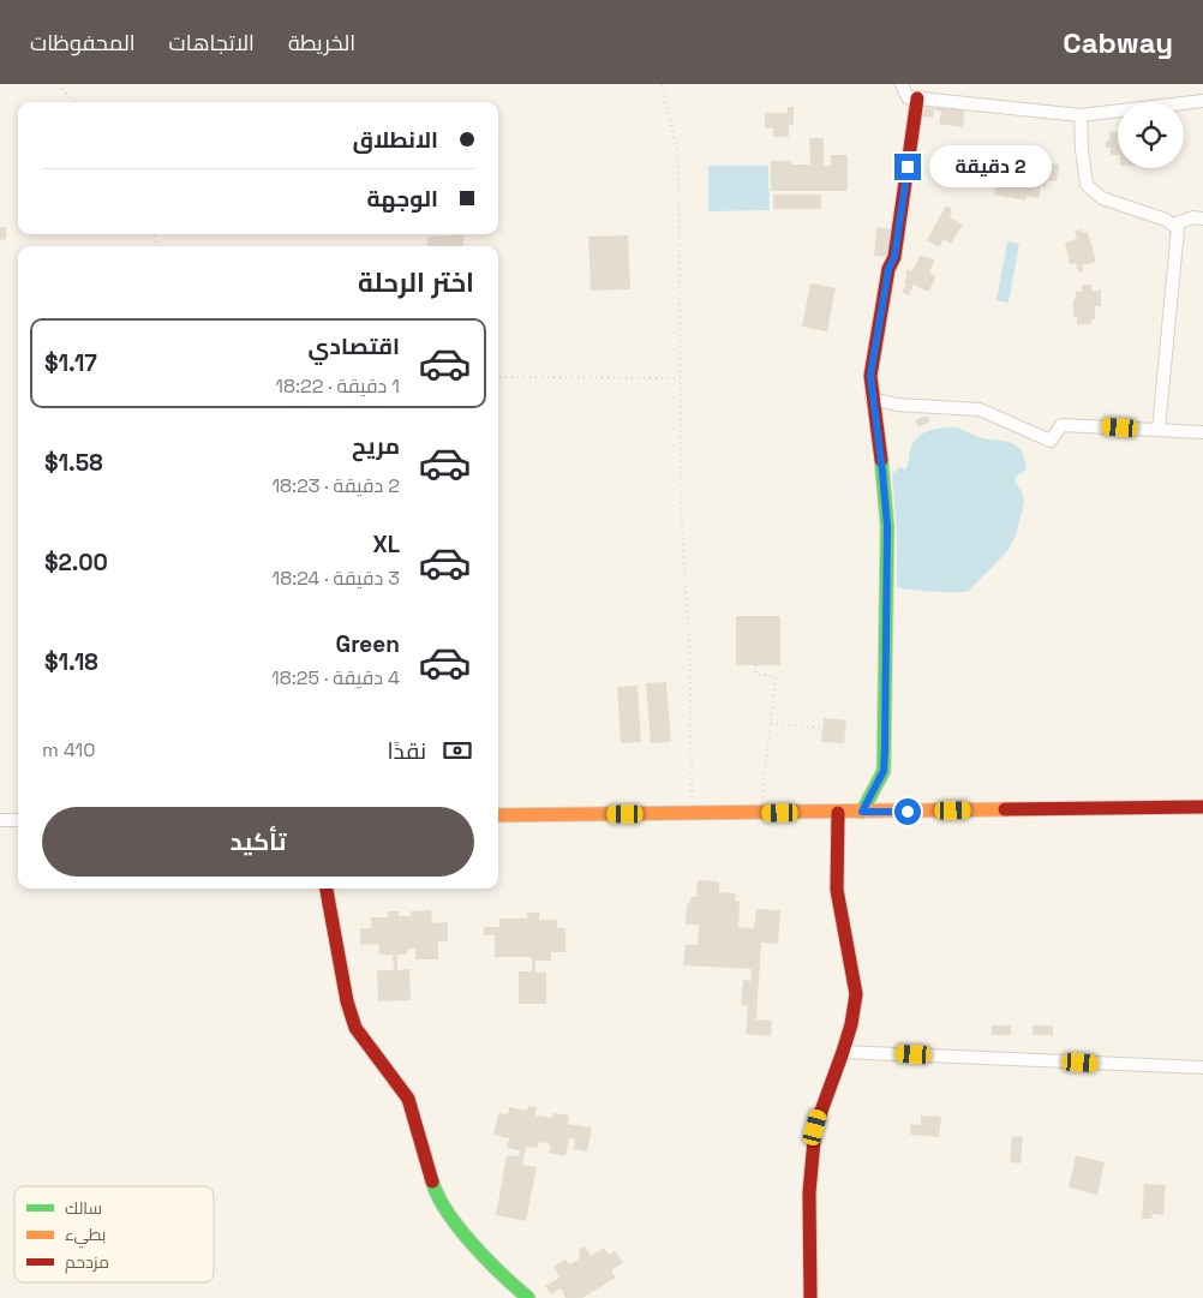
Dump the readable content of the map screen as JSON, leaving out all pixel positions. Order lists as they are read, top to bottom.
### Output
{
  "legend": ["سالك", "بطيء", "مزدحم"],
  "page": {
    "header": "Cabway",
    "nav": ["الخريطة", "الاتجاهات", "المحفوظات"],
    "banner": ["الانطلاق", "الوجهة"],
    "bubble": "2 دقيقة",
    "heading": "اختر الرحلة",
    "list": [
      {
        "name": "اقتصادي",
        "note": "1 دقيقة · 18:22",
        "value": "$1.17"
      },
      {
        "name": "مريح",
        "note": "2 دقيقة · 18:23",
        "value": "$1.58"
      },
      {
        "name": "XL",
        "note": "3 دقيقة · 18:24",
        "value": "$2.00"
      },
      {
        "name": "Green",
        "note": "4 دقيقة · 18:25",
        "value": "$1.18"
      }
    ],
    "pay": ["نقدًا", "410 m"],
    "buttons": "تأكيد"
  }
}
